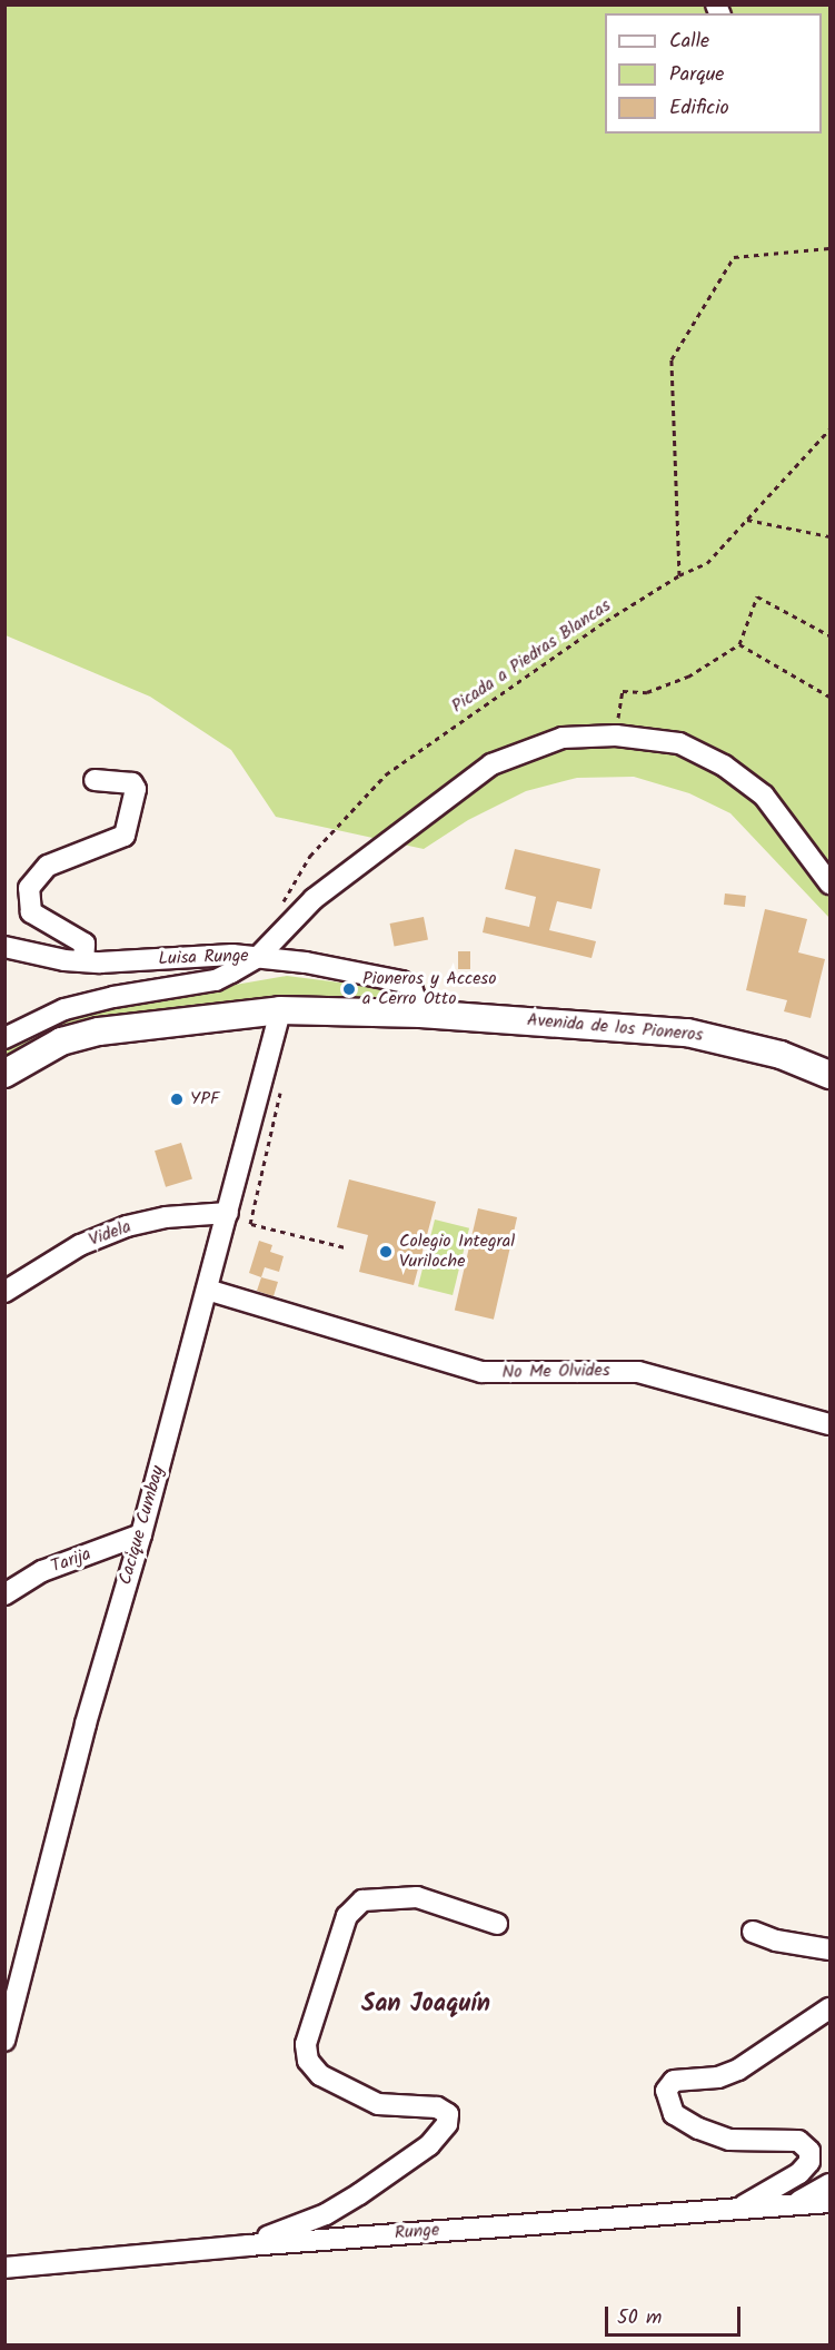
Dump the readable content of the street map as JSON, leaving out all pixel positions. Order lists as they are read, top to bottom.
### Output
{
  "streets": {
    "main road": ["Avenida de los Pioneros"],
    "street": [
      "Luisa Runge",
      "Videla",
      "No Me Olvides",
      "Cacique Cumbay",
      "Tarija",
      "Runge"
    ],
    "path": ["Picada a Piedras Blancas"]
  },
  "crossings": [
    ["Luisa Runge", "Avenida de los Pioneros"],
    ["Avenida de los Pioneros", "Cacique Cumbay"],
    ["Videla", "Cacique Cumbay"],
    ["No Me Olvides", "Cacique Cumbay"],
    ["Cacique Cumbay", "Tarija"]
  ],
  "districts": ["San Joaquín"],
  "places": ["Pioneros y Acceso a Cerro Otto", "YPF", "Colegio Integral Vuriloche"],
  "legend": ["Calle", "Parque", "Edificio"],
  "scale_bar": "50 m"
}
